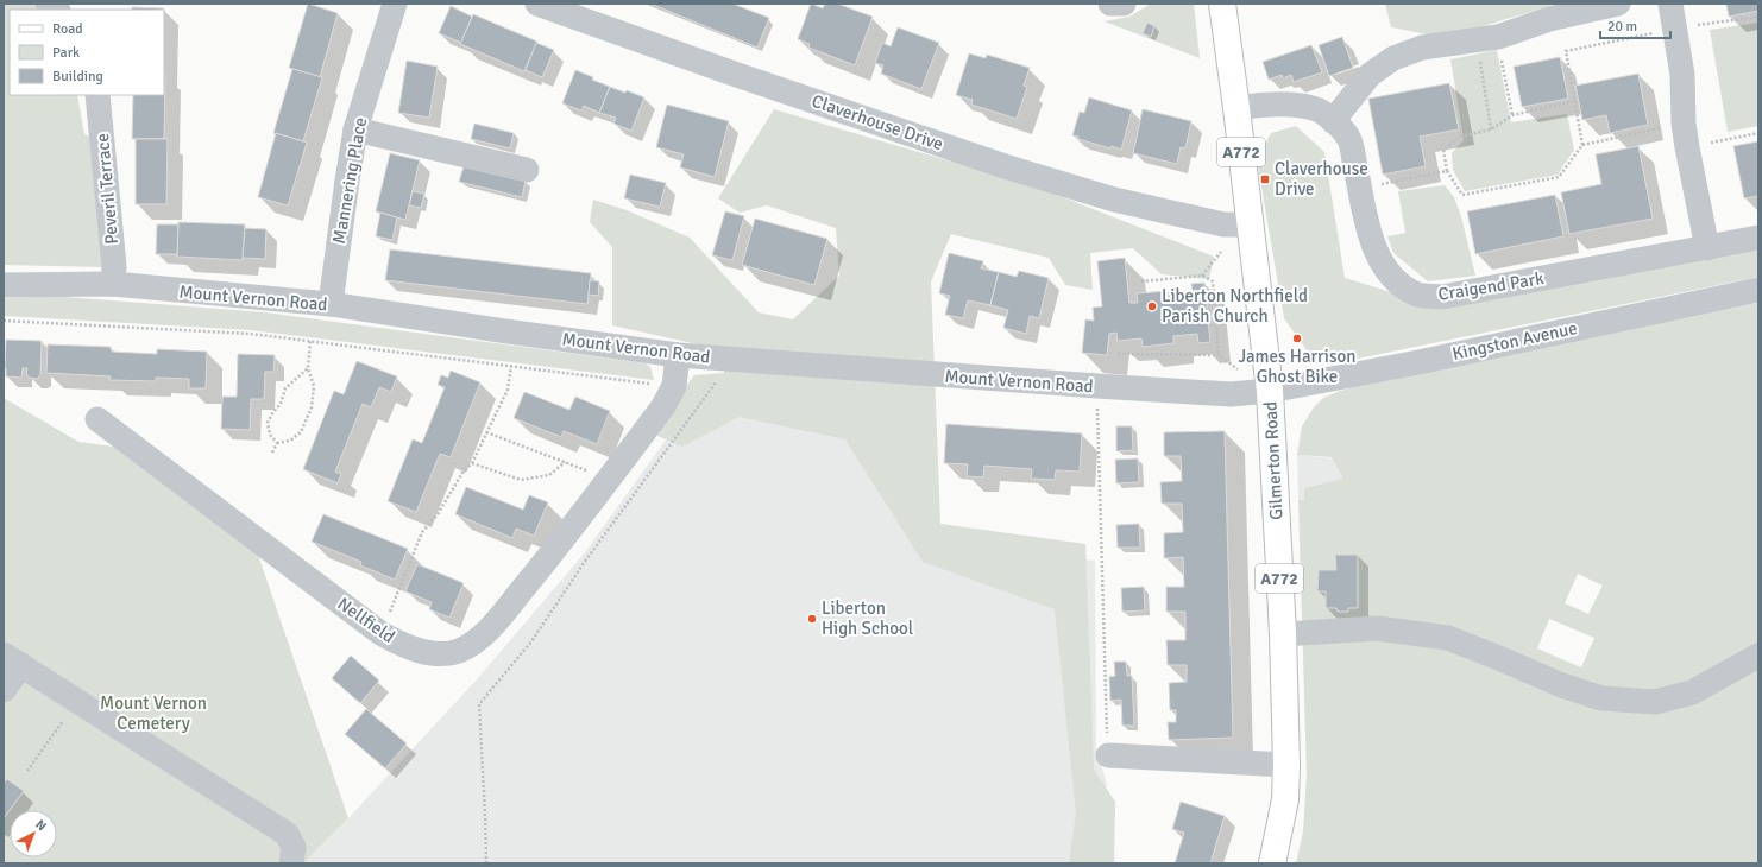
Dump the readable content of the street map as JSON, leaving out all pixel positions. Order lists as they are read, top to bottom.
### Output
{
  "streets": {
    "main road": ["A772", "Gilmerton Road"],
    "street": [
      "Claverhouse Drive",
      "Mannering Place",
      "Peveril Terrace",
      "Craigend Park",
      "Mount Vernon Road",
      "Kingston Avenue",
      "Nellfield"
    ]
  },
  "crossings": [
    ["Claverhouse Drive", "Gilmerton Road"],
    ["Mannering Place", "Mount Vernon Road"],
    ["Peveril Terrace", "Mount Vernon Road"],
    ["Craigend Park", "Gilmerton Road"],
    ["Mount Vernon Road", "Kingston Avenue"],
    ["Mount Vernon Road", "Gilmerton Road"],
    ["Mount Vernon Road", "Nellfield"],
    ["Kingston Avenue", "Gilmerton Road"]
  ],
  "parks": ["Mount Vernon Cemetery"],
  "places": {
    "transit": ["Claverhouse Drive"],
    "other": ["Liberton Northfield Parish Church", "James Harrison Ghost Bike", "Liberton High School"]
  },
  "legend": ["Road", "Park", "Building"],
  "scale_bar": "20 m",
  "north": "top right"
}
